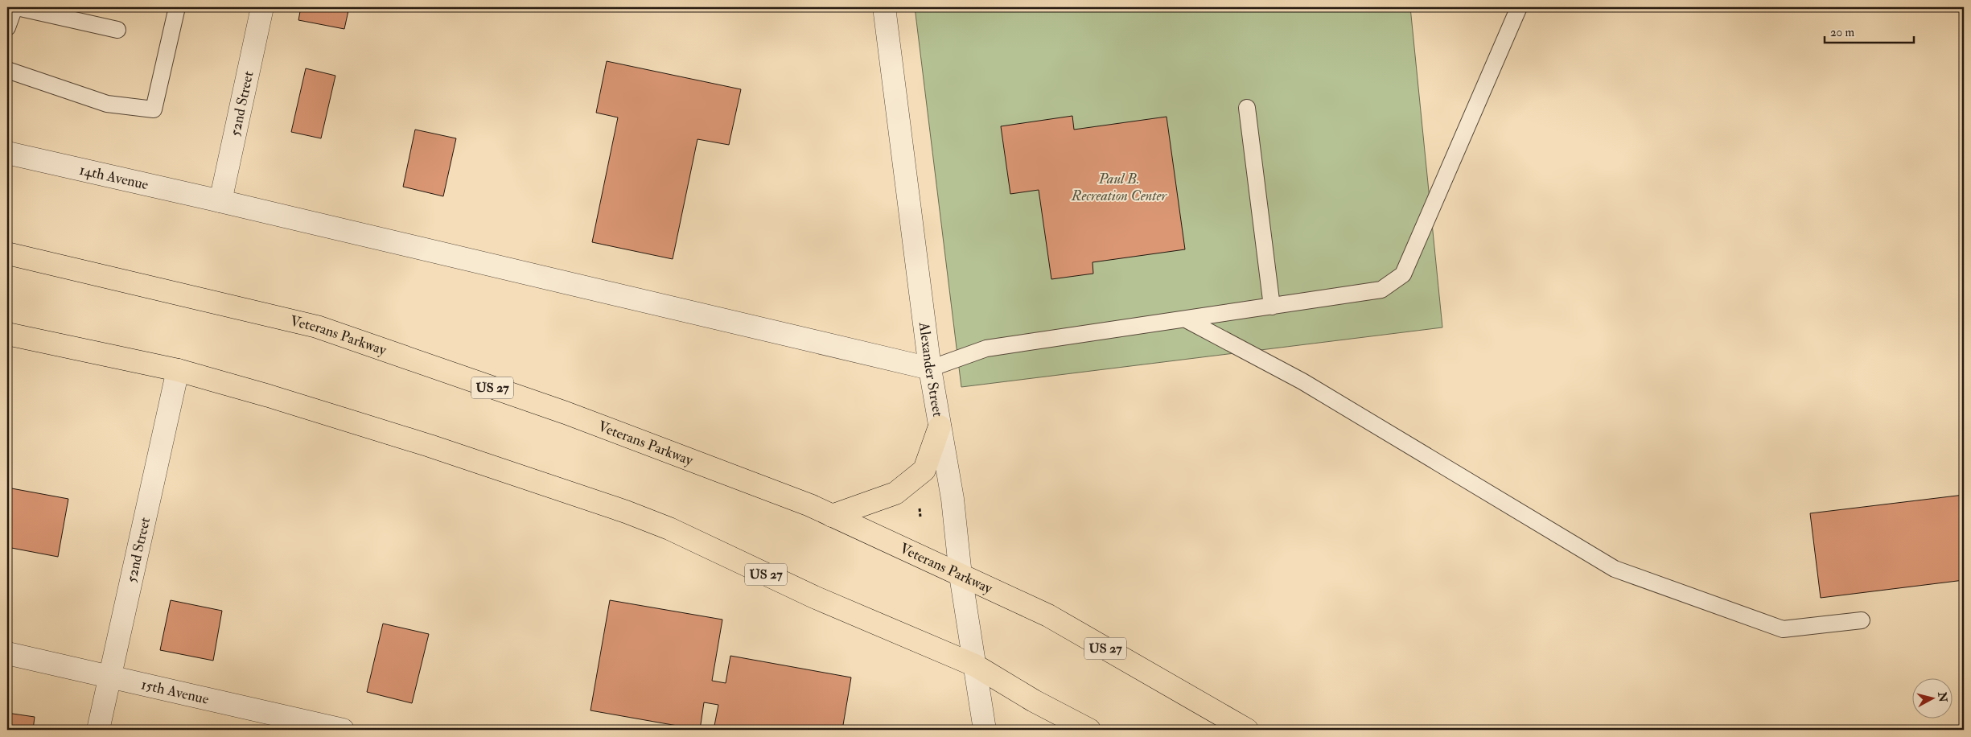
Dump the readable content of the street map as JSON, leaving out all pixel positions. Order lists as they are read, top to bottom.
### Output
{
  "streets": {
    "main road": ["Veterans Parkway", "US 27"],
    "street": [
      "52nd Street",
      "14th Avenue",
      "Alexander Street",
      "15th Avenue"
    ]
  },
  "crossings": [
    ["52nd Street", "14th Avenue"],
    ["52nd Street", "US 27"],
    ["52nd Street", "15th Avenue"],
    ["Veterans Parkway", "Alexander Street"],
    ["Alexander Street", "US 27"]
  ],
  "parks": ["Paul B. Recreation Center"],
  "scale_bar": "20 m",
  "north": "right"
}
